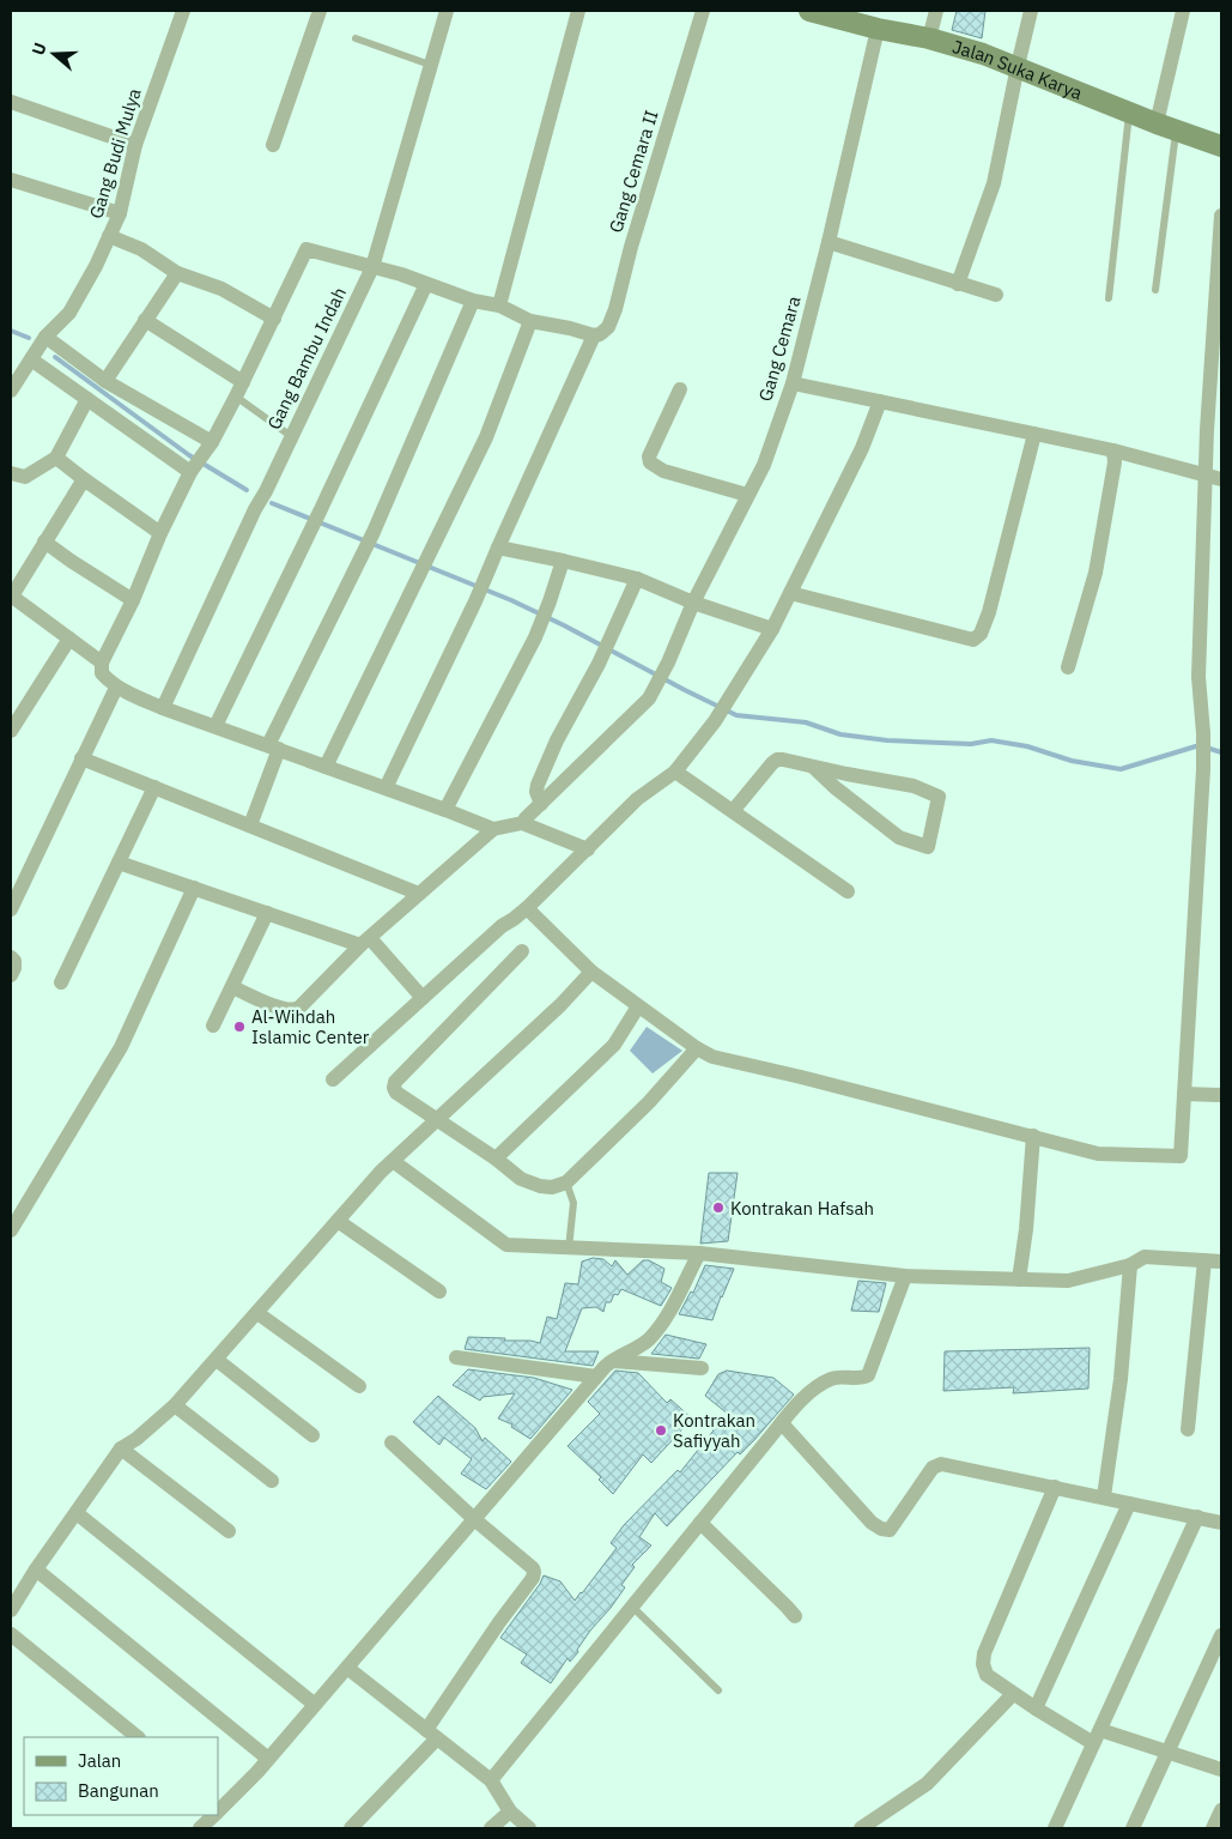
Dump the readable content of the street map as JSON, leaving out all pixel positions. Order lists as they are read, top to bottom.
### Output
{
  "streets": {
    "main road": ["Jalan Suka Karya"],
    "street": [
      "Gang Budi Mulya",
      "Gang Cemara II",
      "Gang Cemara",
      "Gang Bambu Indah"
    ]
  },
  "crossings": [
    ["Jalan Suka Karya", "Gang Cemara"]
  ],
  "places": ["Al-Wihdah Islamic Center", "Kontrakan Hafsah", "Kontrakan Safiyyah"],
  "legend": ["Jalan", "Bangunan"],
  "north": "left"
}
